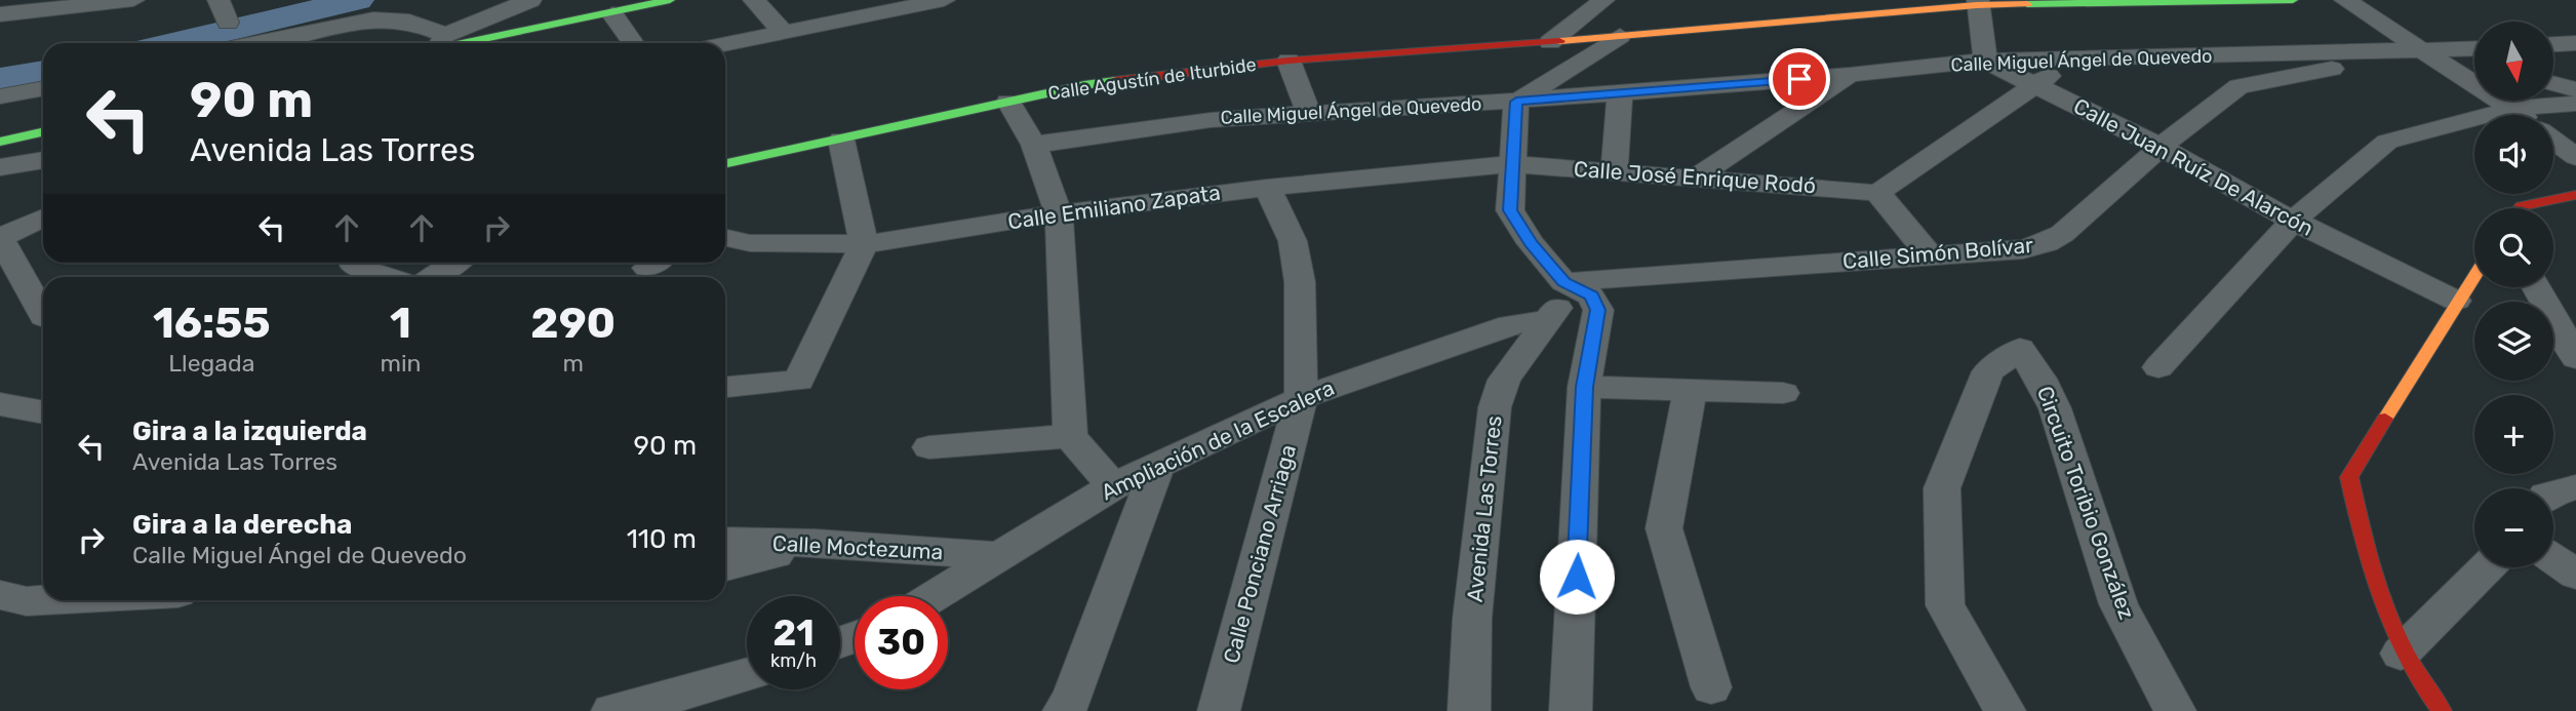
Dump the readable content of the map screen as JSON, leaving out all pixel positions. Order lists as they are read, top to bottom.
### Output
{
  "streets": {
    "street": [
      "Calle Miguel Ángel de Quevedo",
      "Calle Agustín de Iturbide",
      "Calle Juan Ruíz De Alarcón",
      "Calle José Enrique Rodó",
      "Calle Emiliano Zapata",
      "Calle Simón Bolívar",
      "Ampliación de la Escalera",
      "Circuito Toribio González",
      "Avenida Las Torres",
      "Calle Moctezuma",
      "Calle Ponciano Arriaga"
    ]
  },
  "crossings": [
    ["Calle Miguel Ángel de Quevedo", "Calle Juan Ruíz De Alarcón"],
    ["Calle Miguel Ángel de Quevedo", "Calle Simón Bolívar"],
    ["Calle Juan Ruíz De Alarcón", "Calle Simón Bolívar"],
    ["Calle José Enrique Rodó", "Calle Emiliano Zapata"],
    ["Calle Emiliano Zapata", "Calle Ponciano Arriaga"],
    ["Calle Simón Bolívar", "Avenida Las Torres"],
    ["Ampliación de la Escalera", "Avenida Las Torres"],
    ["Ampliación de la Escalera", "Calle Moctezuma"],
    ["Ampliación de la Escalera", "Calle Ponciano Arriaga"]
  ],
  "north": "bottom",
  "page": {
    "map_buttons": ["+", "−"],
    "turn": ["90 m", "Avenida Las Torres"],
    "eta": [
      "16:55",
      "Llegada",
      "1",
      "min",
      "290",
      "m"
    ],
    "list": [
      {
        "name": "Gira a la izquierda",
        "note": "Avenida Las Torres",
        "value": "90 m"
      },
      {
        "name": "Gira a la derecha",
        "note": "Calle Miguel Ángel de Quevedo",
        "value": "110 m"
      }
    ],
    "speed": "21 km/h",
    "limit": "30"
  }
}
